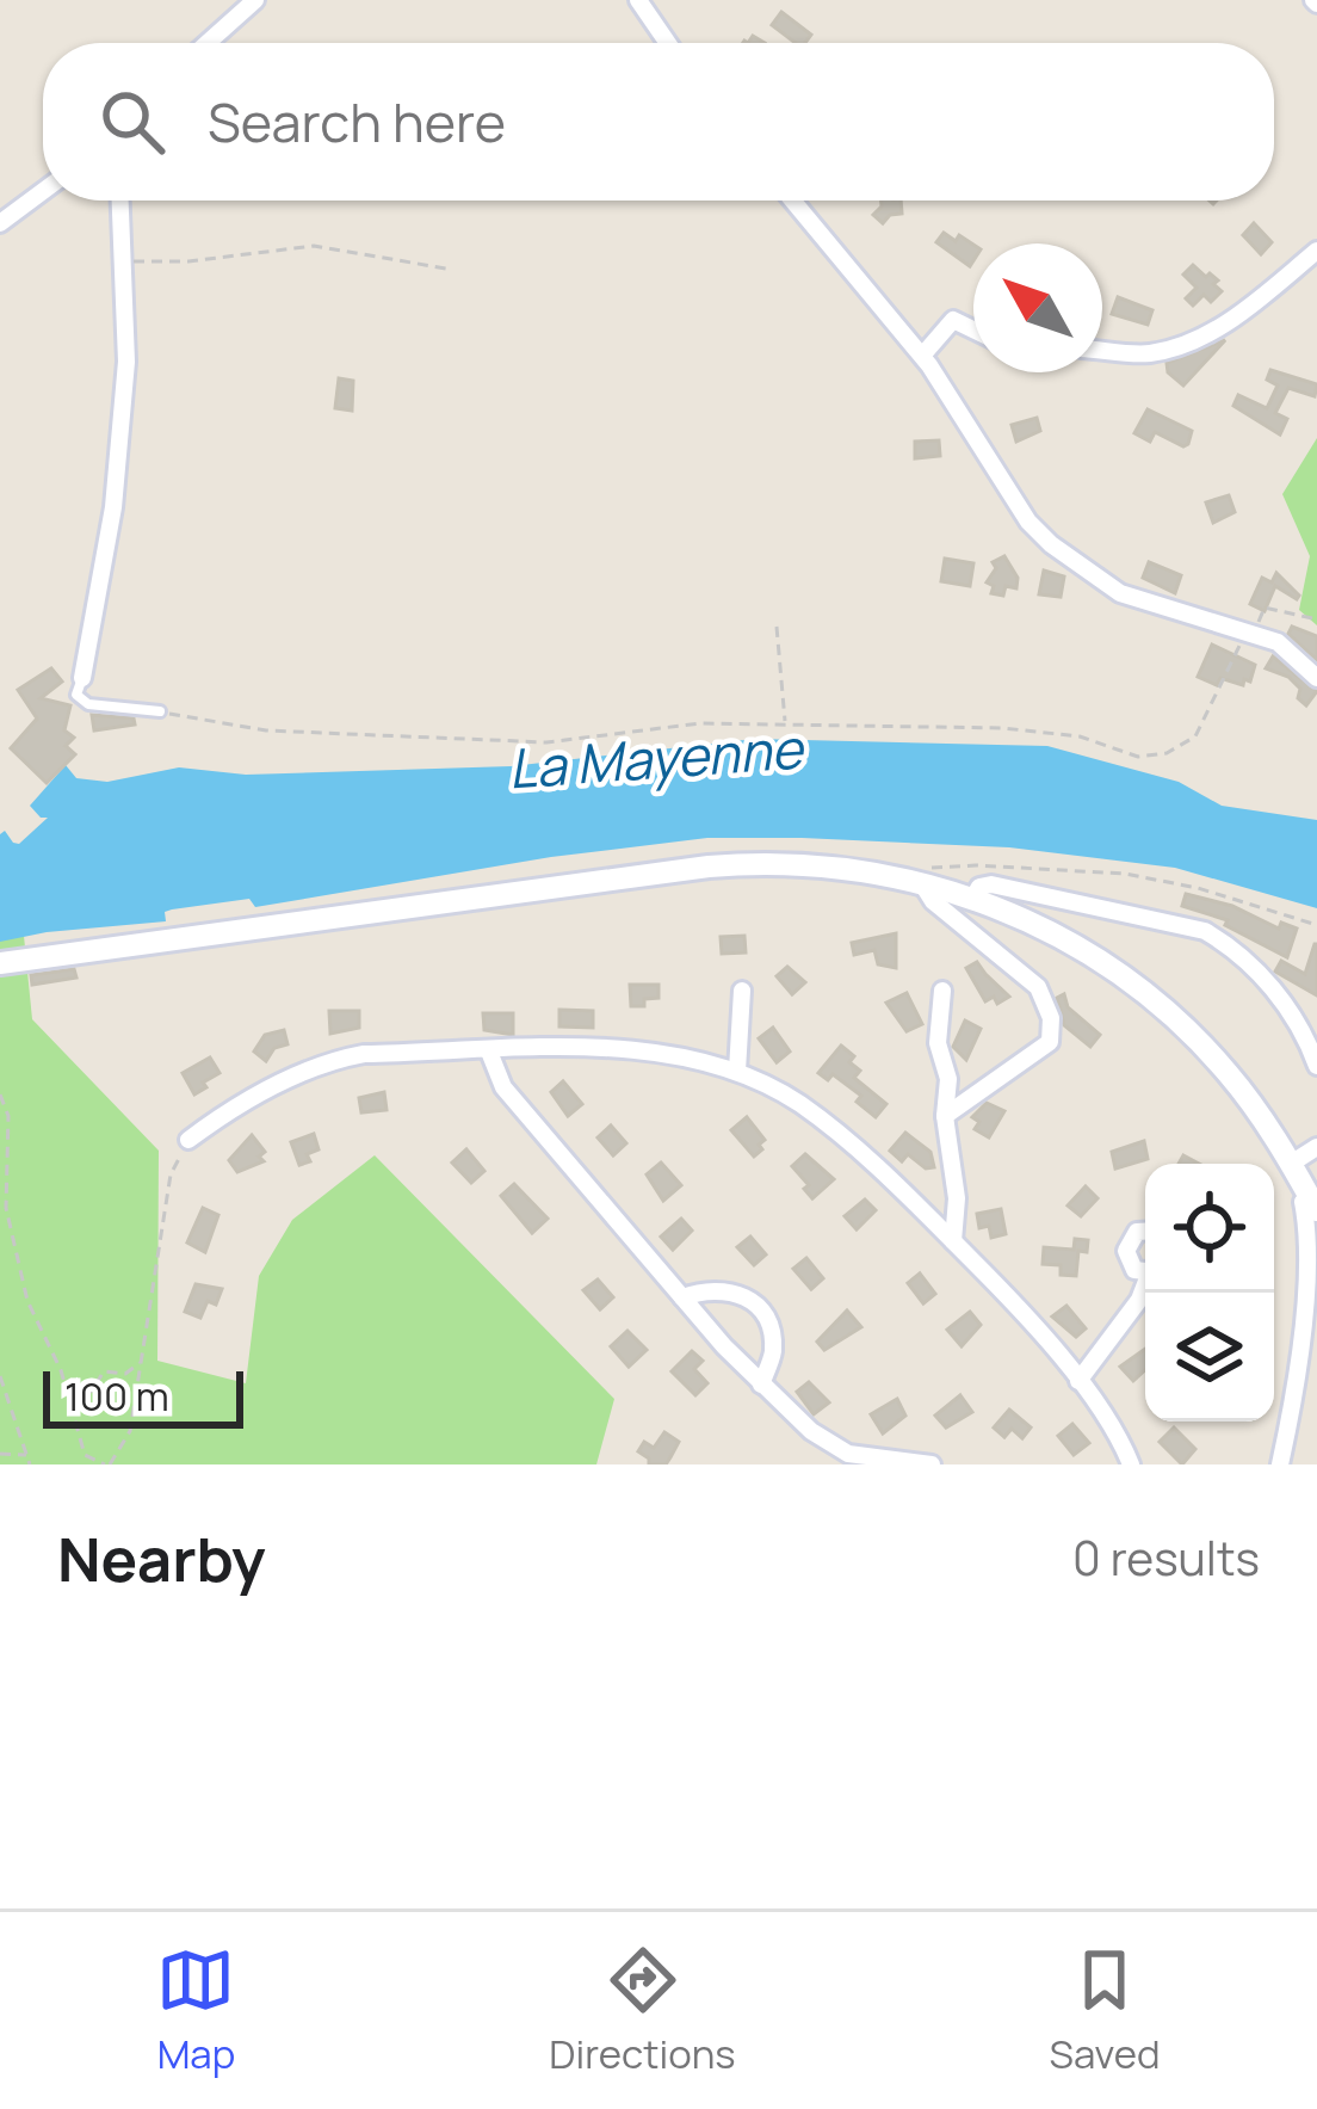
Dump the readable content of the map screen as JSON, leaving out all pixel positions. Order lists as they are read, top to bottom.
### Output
{
  "water": ["La Mayenne"],
  "scale_bar": "100 m",
  "north": "top left",
  "page": {
    "search": "Search here",
    "scale": "100 m",
    "heading": ["Nearby", "0 results"],
    "nav": ["Map", "Directions", "Saved"]
  }
}
